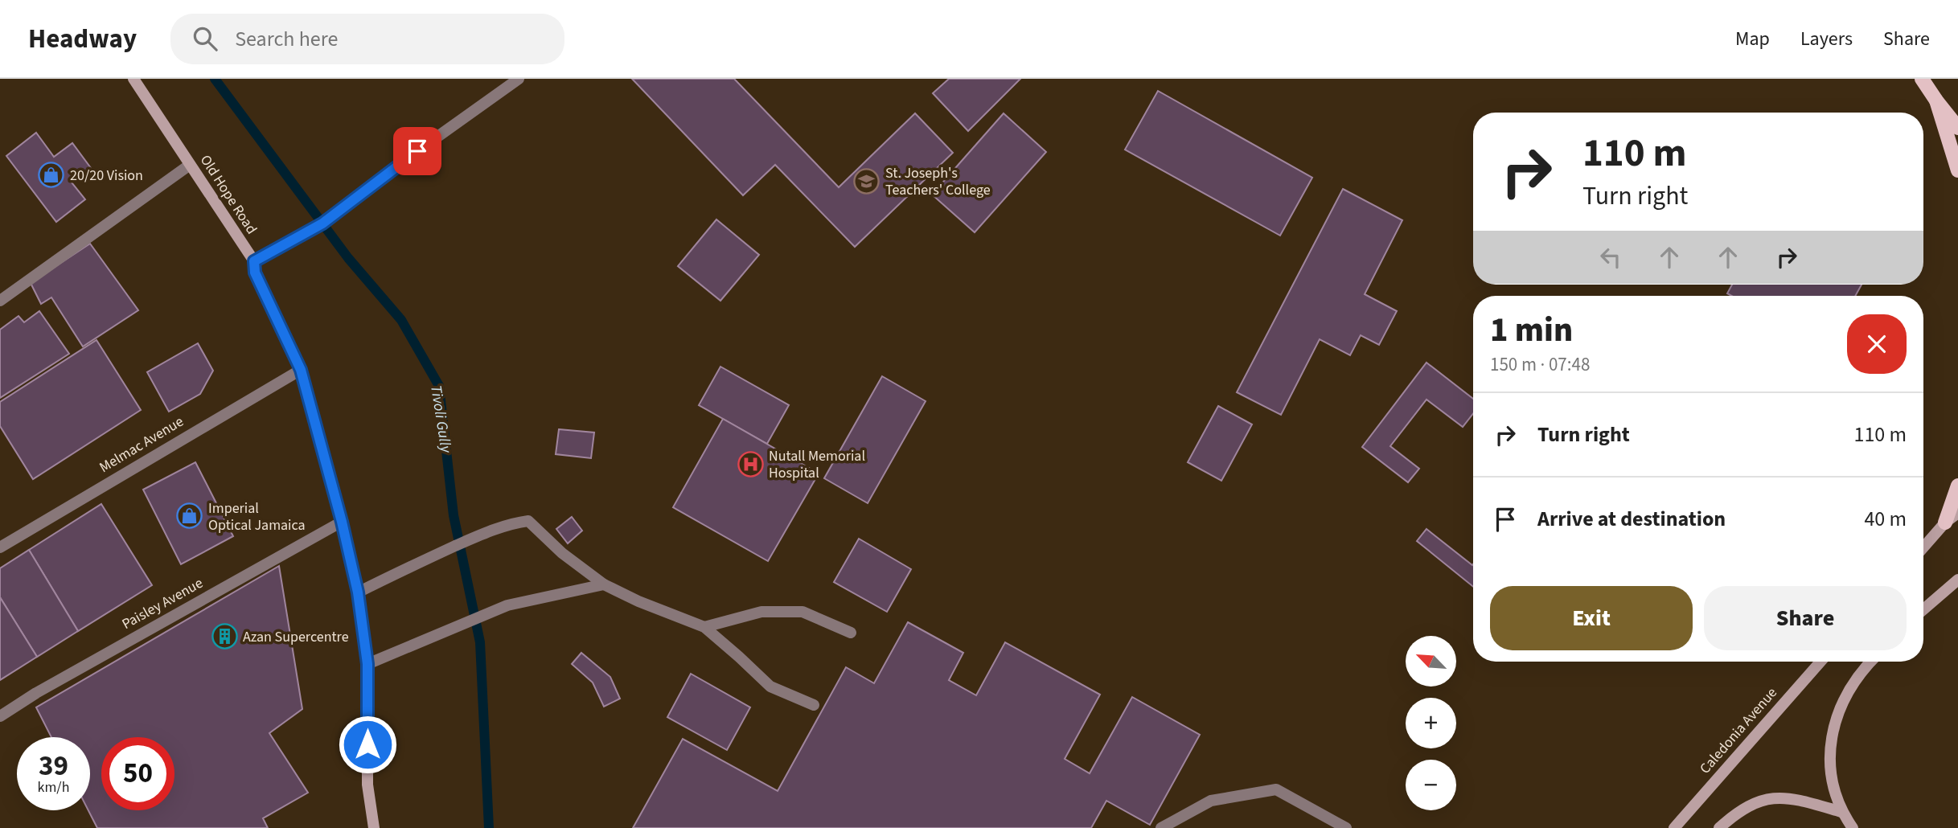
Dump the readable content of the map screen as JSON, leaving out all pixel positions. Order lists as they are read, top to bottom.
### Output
{
  "streets": {
    "main road": ["Old Hope Road", "Caledonia Avenue"],
    "street": ["Melmac Avenue", "Paisley Avenue"]
  },
  "crossings": [
    ["Old Hope Road", "Melmac Avenue"],
    ["Old Hope Road", "Paisley Avenue"]
  ],
  "water": ["Tivoli Gully"],
  "places": {
    "shop": ["20/20 Vision", "Imperial Optical Jamaica"],
    "school or university": ["St. Joseph's Teachers' College"],
    "hospital": ["Nutall Memorial Hospital"],
    "building": ["Azan Supercentre"]
  },
  "north": "top left",
  "page": {
    "header": "Headway",
    "search": "Search here",
    "nav": ["Map", "Layers", "Share"],
    "turn": ["110 m", "Turn right"],
    "heading": ["1 min", "150 m · 07:48"],
    "list": [
      {
        "name": "Turn right",
        "value": "110 m"
      },
      {
        "name": "Arrive at destination",
        "value": "40 m"
      }
    ],
    "buttons": ["Exit", "Share"],
    "map_buttons": ["+", "−"],
    "speed": "39 km/h",
    "limit": "50"
  }
}
